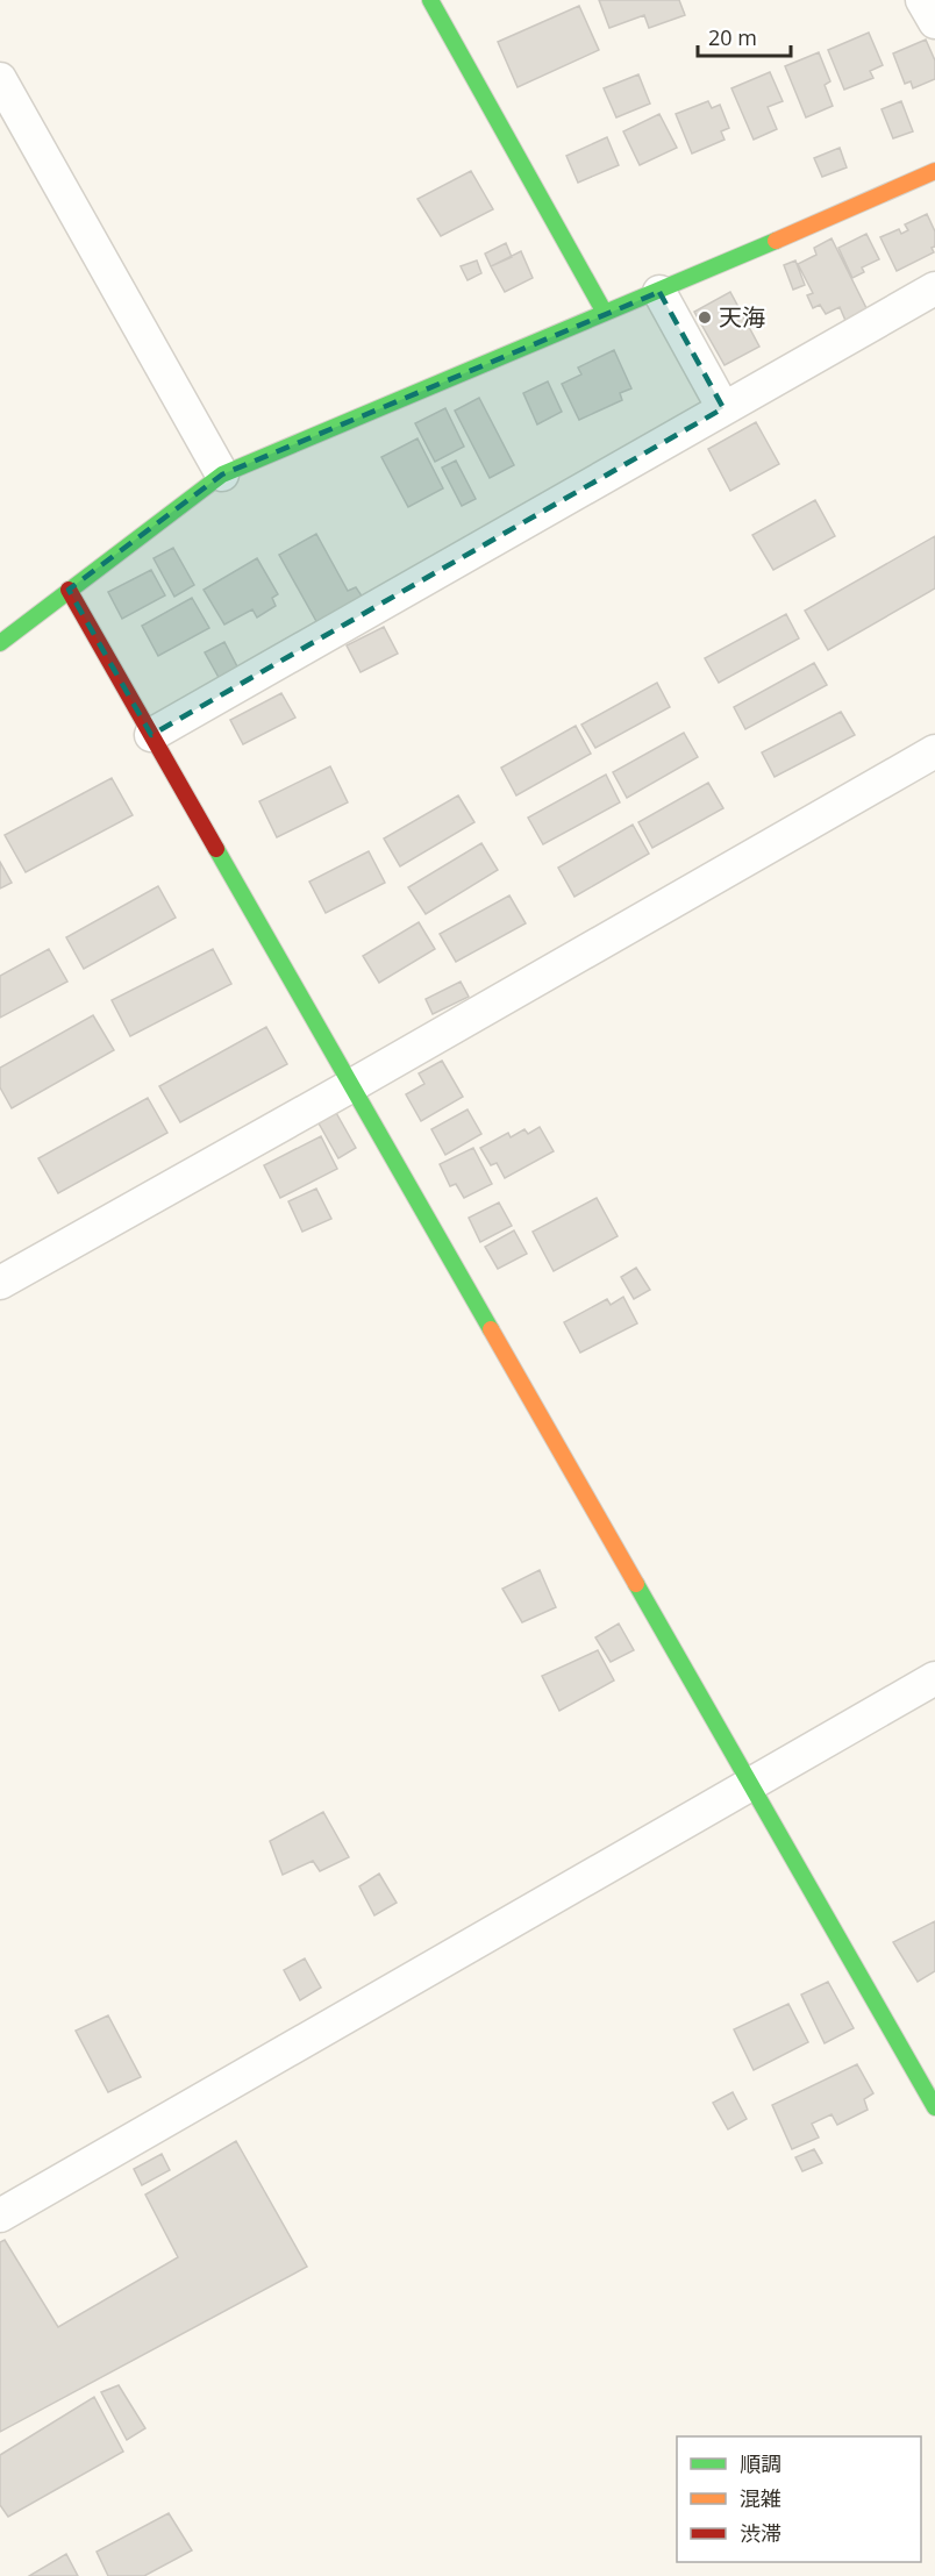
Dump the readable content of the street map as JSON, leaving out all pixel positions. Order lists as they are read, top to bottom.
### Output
{
  "places": ["天海"],
  "legend": ["順調", "混雑", "渋滞"],
  "scale_bar": "20 m"
}
